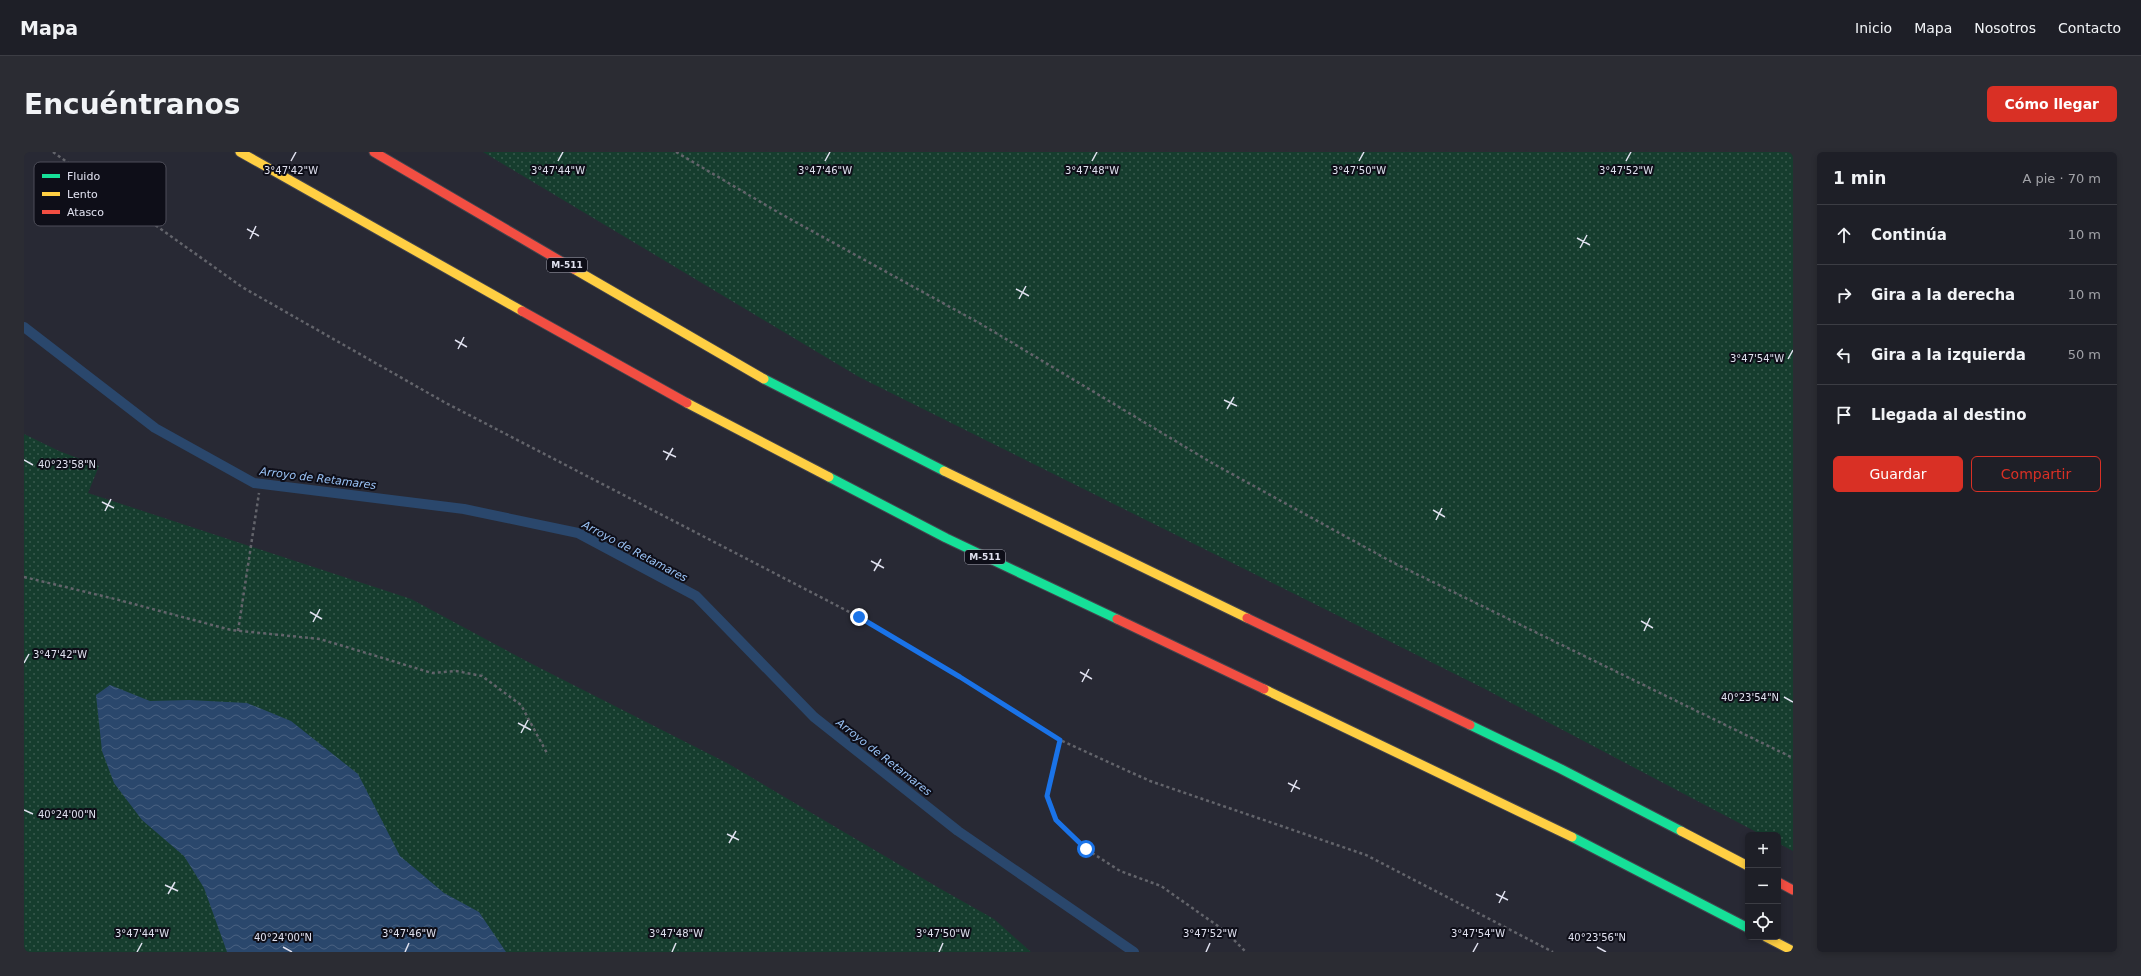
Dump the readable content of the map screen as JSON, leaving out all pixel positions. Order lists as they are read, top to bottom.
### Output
{
  "streets": {
    "highway": ["M-511"]
  },
  "water": ["Arroyo de Retamares"],
  "legend": ["Fluido", "Lento", "Atasco"],
  "page": {
    "header": "Mapa",
    "nav": [
      "Inicio",
      "Mapa",
      "Nosotros",
      "Contacto"
    ],
    "buttons": [
      "Cómo llegar",
      ["Guardar", "Compartir"]
    ],
    "title": "Encuéntranos",
    "heading": ["1 min", "A pie · 70 m"],
    "list": [
      ["Continúa", "10 m"],
      ["Gira a la derecha", "10 m"],
      ["Gira a la izquierda", "50 m"],
      "Llegada al destino"
    ],
    "map_buttons": ["+", "−"]
  },
  "coordinates": [
    "3°47'42\"W",
    "3°47'44\"W",
    "3°47'46\"W",
    "3°47'48\"W",
    "3°47'50\"W",
    "3°47'52\"W",
    "3°47'54\"W",
    "40°23'58\"N",
    "40°23'54\"N",
    "40°24'00\"N",
    "40°23'56\"N"
  ]
}
